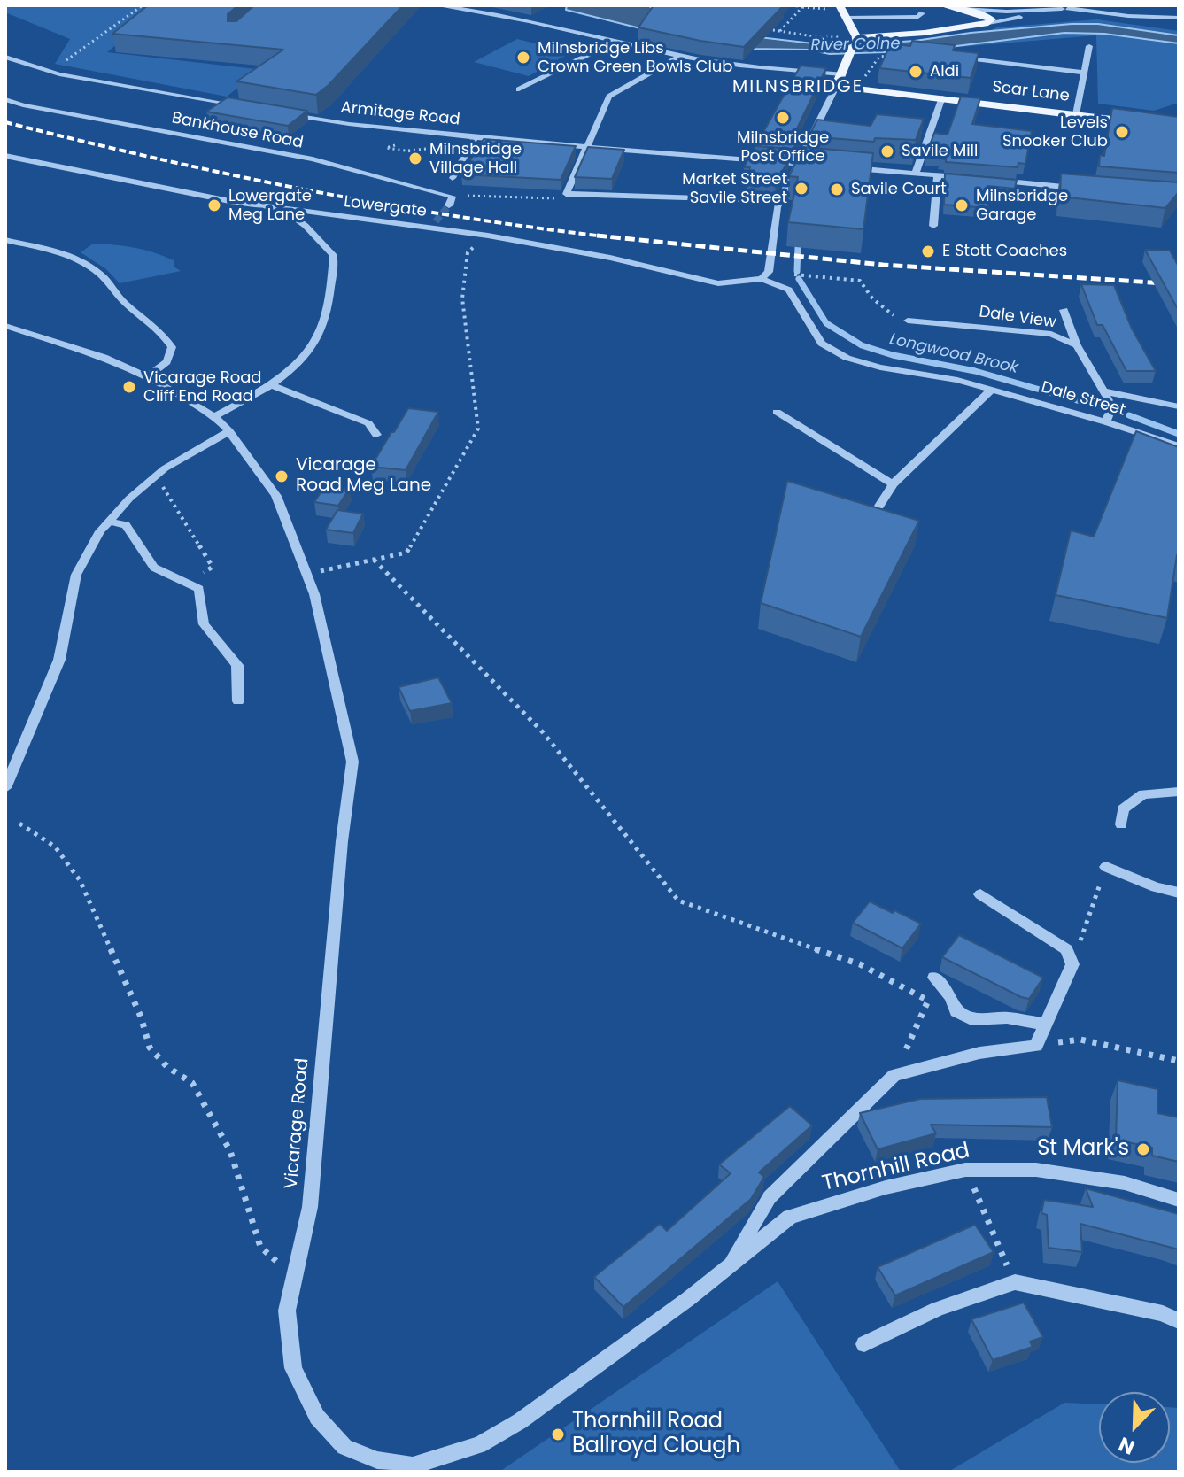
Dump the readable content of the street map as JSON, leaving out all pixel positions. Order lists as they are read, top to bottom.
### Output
{
  "streets": {
    "main road": ["Scar Lane"],
    "street": [
      "Armitage Road",
      "Bankhouse Road",
      "Lowergate",
      "Dale View",
      "Dale Street",
      "Vicarage Road",
      "Thornhill Road"
    ]
  },
  "crossings": [
    ["Lowergate", "Dale Street"],
    ["Dale View", "Dale Street"],
    ["Vicarage Road", "Thornhill Road"]
  ],
  "districts": ["MILNSBRIDGE"],
  "water": ["River Colne", "Longwood Brook"],
  "places": [
    "Milnsbridge Libs Crown Green Bowls Club",
    "Aldi",
    "Milnsbridge Post Office",
    "Levels Snooker Club",
    "Savile Mill",
    "Milnsbridge Village Hall",
    "Market Street Savile Street",
    "Savile Court",
    "Lowergate Meg Lane",
    "Milnsbridge Garage",
    "E Stott Coaches",
    "Vicarage Road Cliff End Road",
    "Vicarage Road Meg Lane",
    "St Mark's",
    "Thornhill Road Ballroyd Clough"
  ],
  "north": "bottom left"
}
